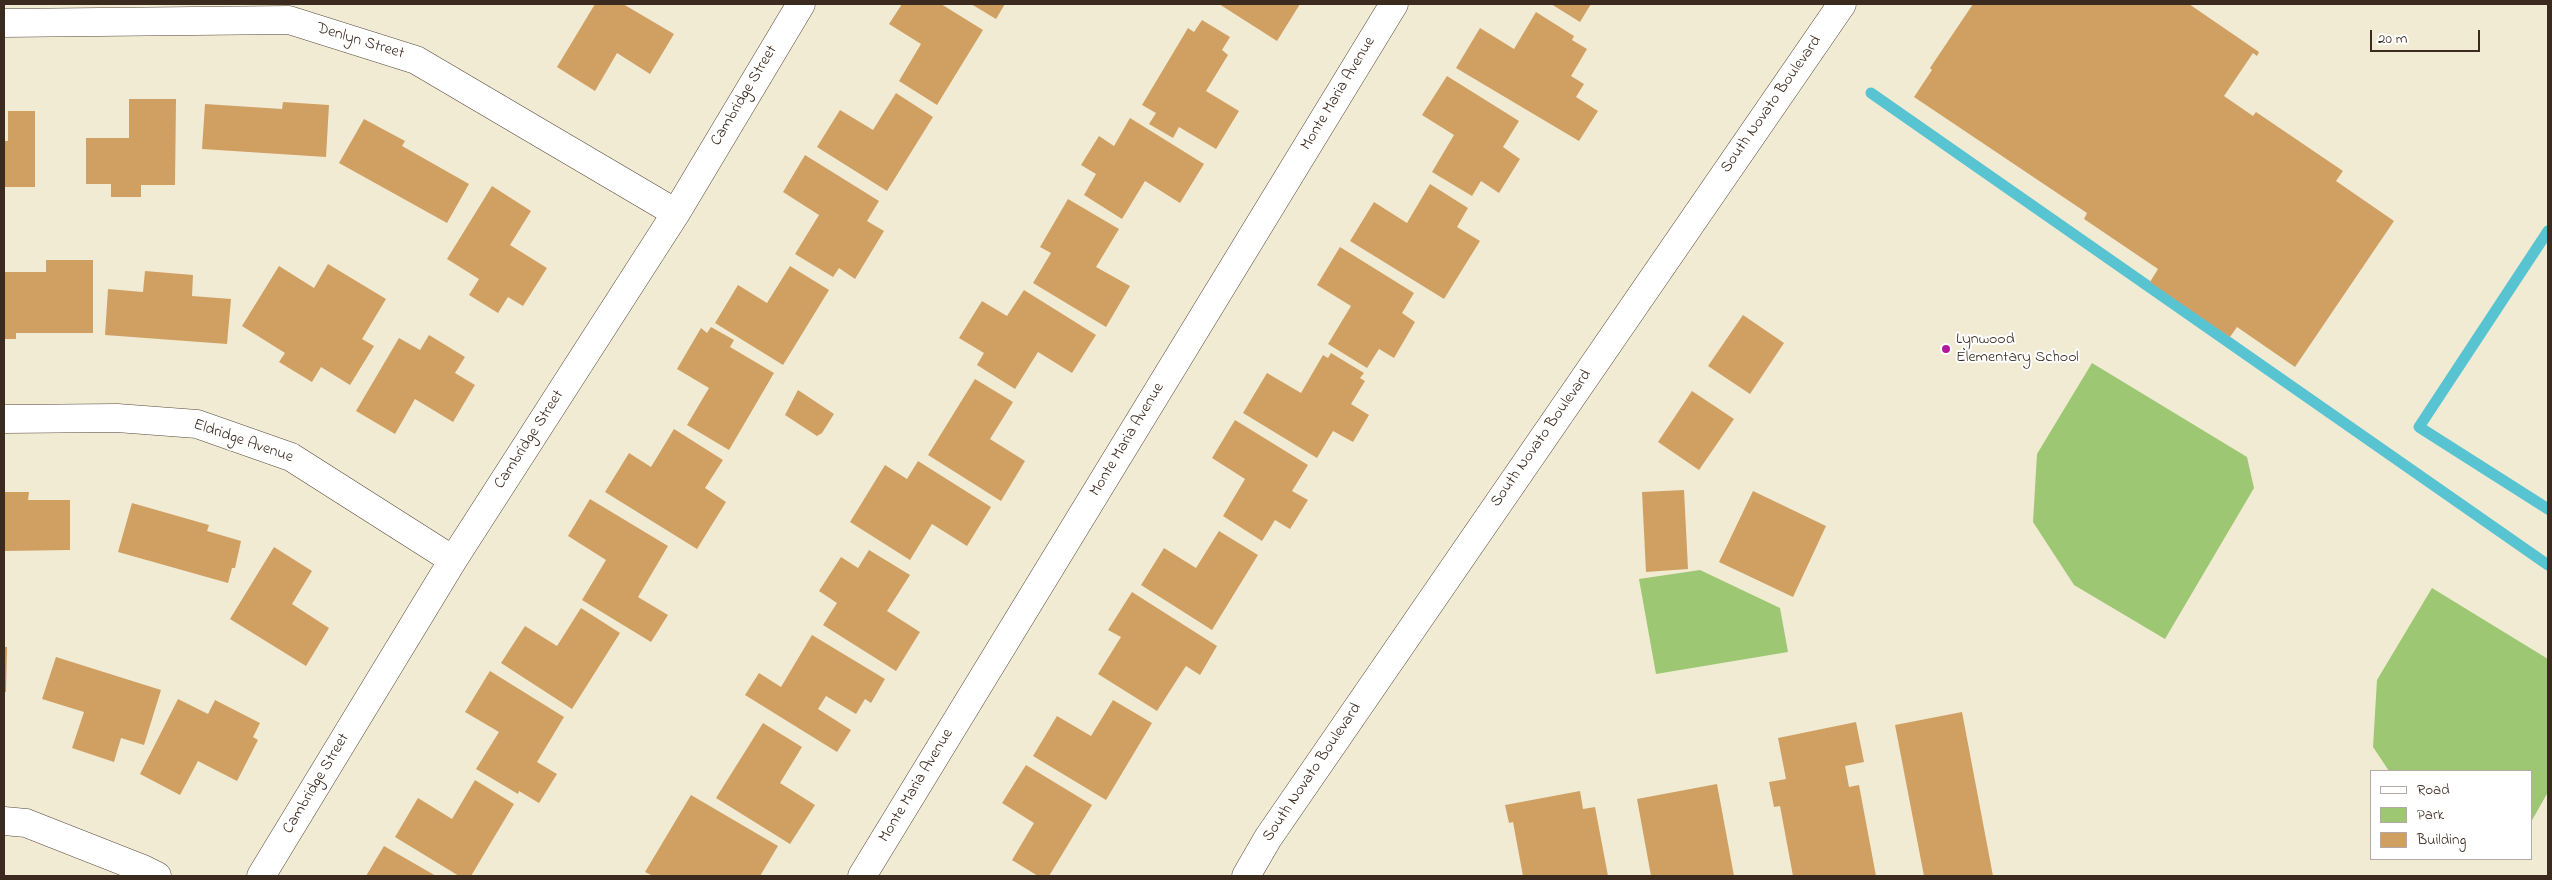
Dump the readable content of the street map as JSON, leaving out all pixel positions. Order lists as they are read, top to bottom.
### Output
{
  "streets": {
    "street": [
      "Denlyn Street",
      "Monte Maria Avenue",
      "Cambridge Street",
      "South Novato Boulevard",
      "Eldridge Avenue"
    ]
  },
  "crossings": [
    ["Denlyn Street", "Cambridge Street"],
    ["Cambridge Street", "Eldridge Avenue"]
  ],
  "places": ["Lynwood Elementary School"],
  "legend": ["Road", "Park", "Building"],
  "scale_bar": "20 m"
}
